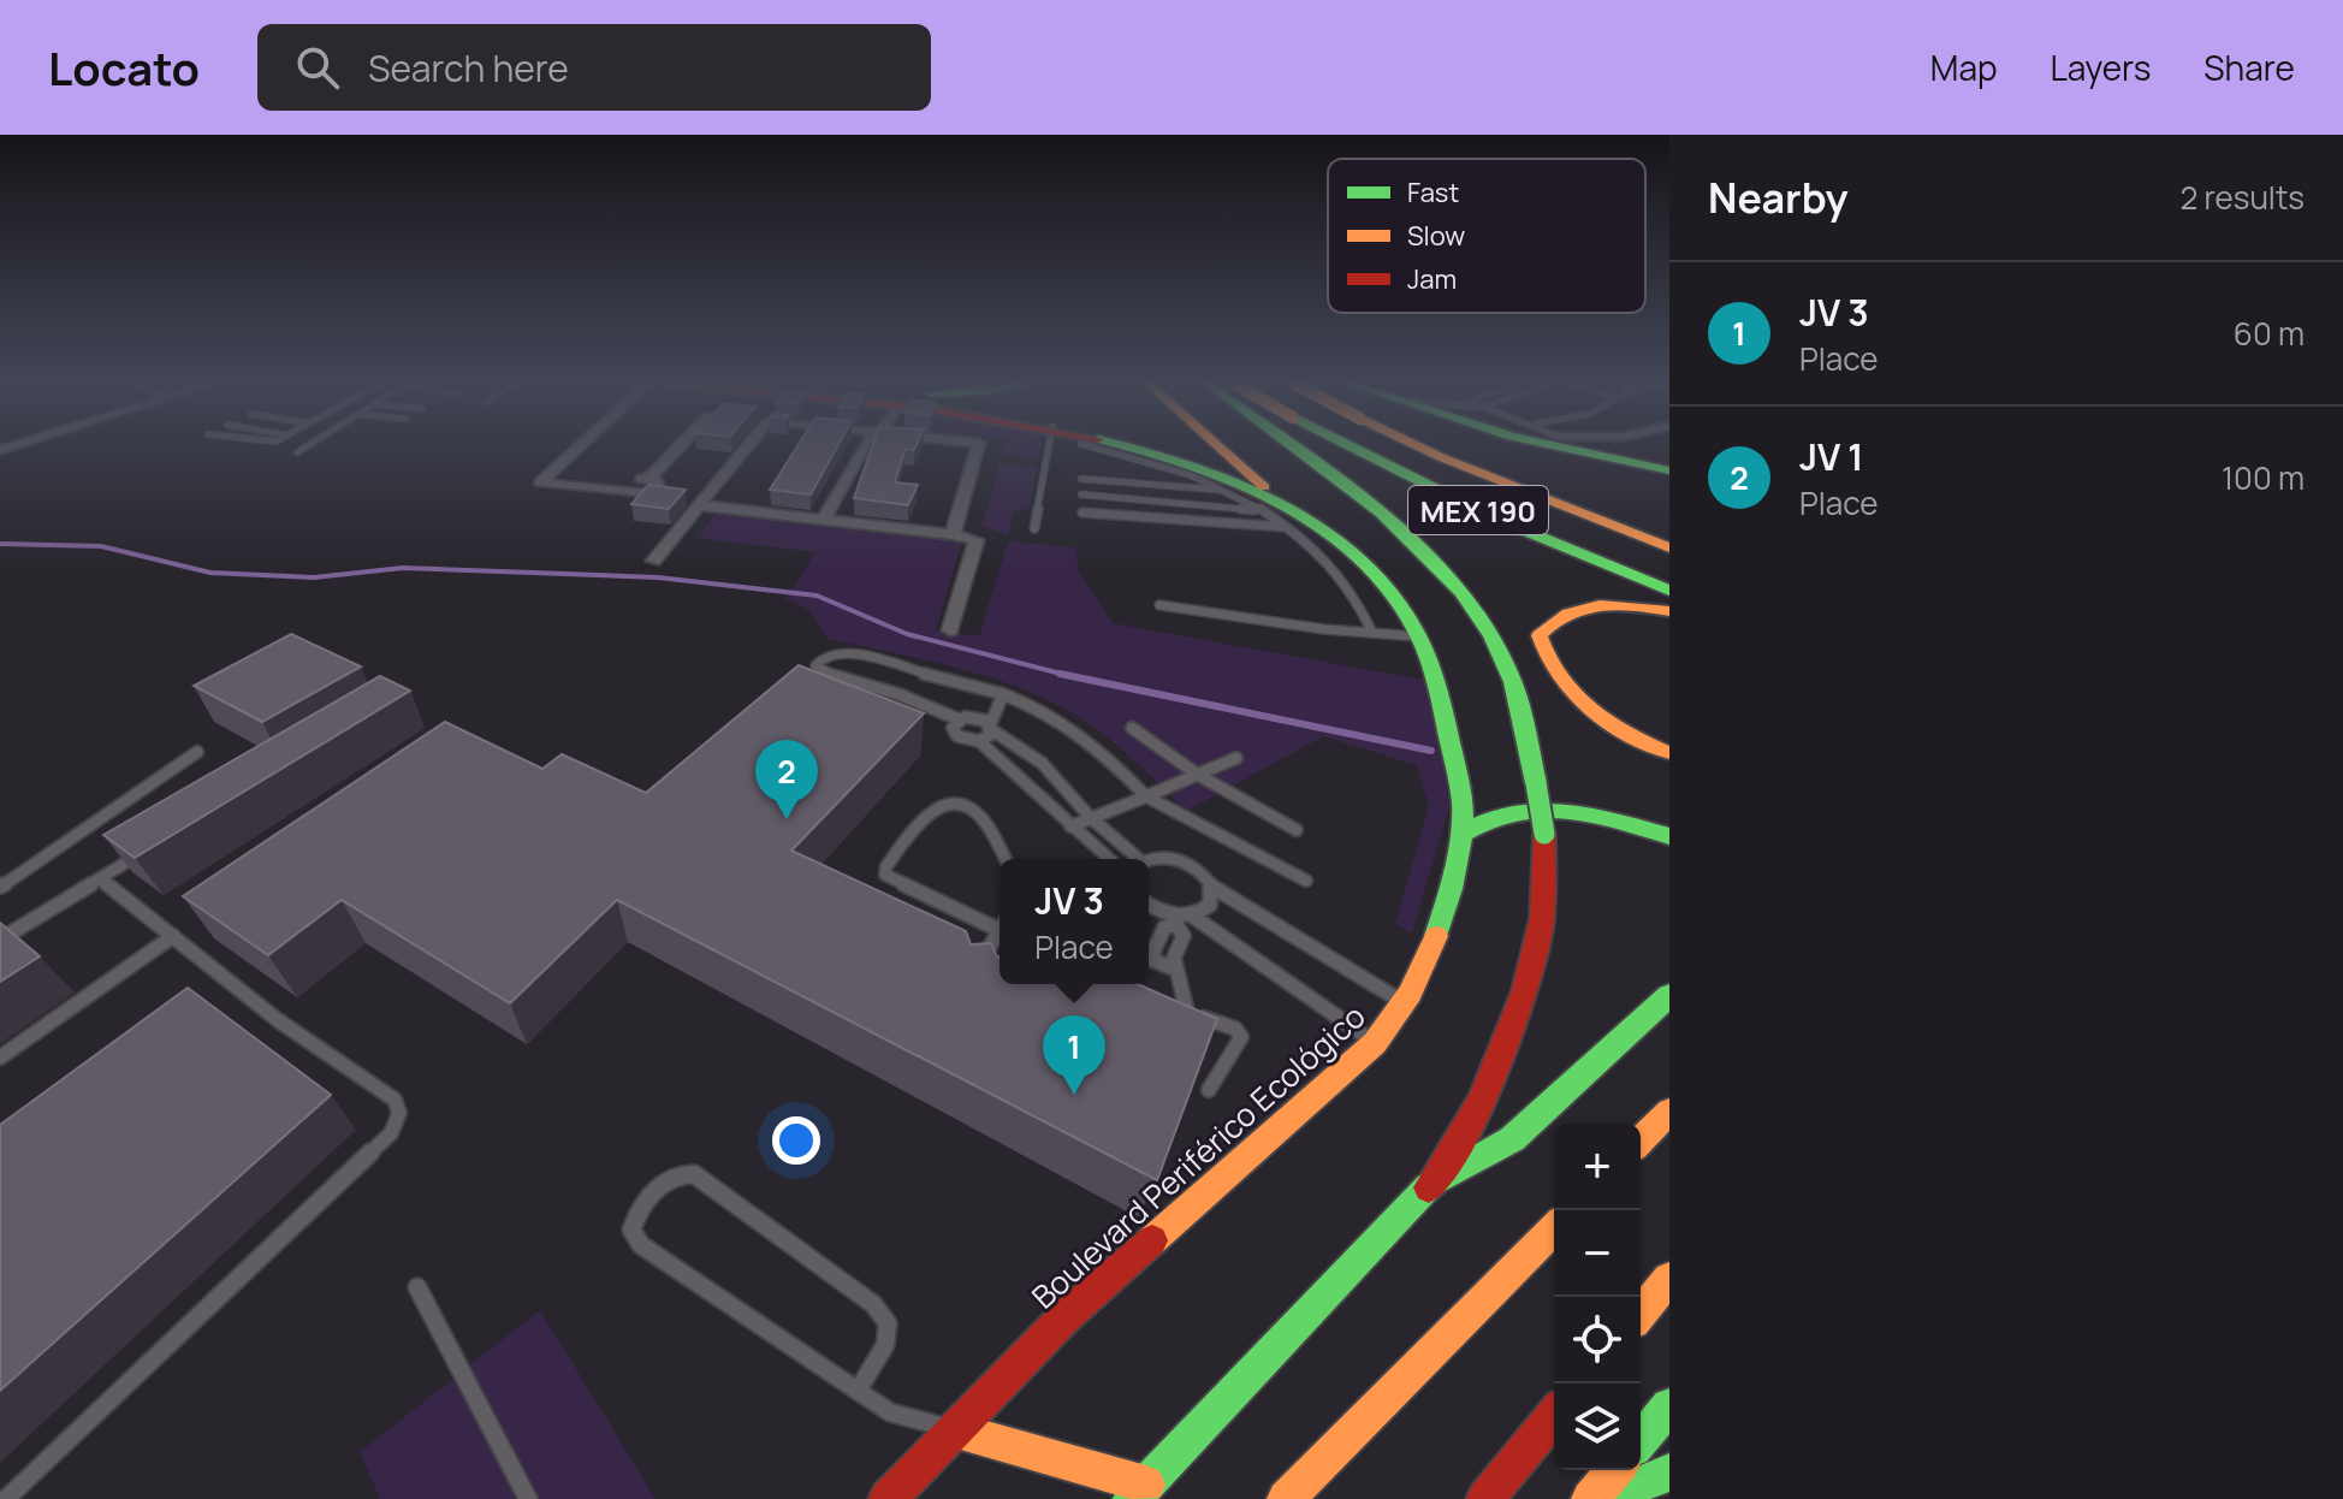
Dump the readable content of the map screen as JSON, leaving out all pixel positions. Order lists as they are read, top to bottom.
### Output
{
  "streets": {
    "main road": ["MEX 190", "Boulevard Periférico Ecológico"]
  },
  "legend": ["Fast", "Slow", "Jam"],
  "page": {
    "header": "Locato",
    "search": "Search here",
    "nav": ["Map", "Layers", "Share"],
    "heading": ["Nearby", "2 results"],
    "list": [
      {
        "mark": "1",
        "name": "JV 3",
        "note": "Place",
        "value": "60 m"
      },
      {
        "mark": "2",
        "name": "JV 1",
        "note": "Place",
        "value": "100 m"
      }
    ],
    "pins": ["2", "1"],
    "popup": ["JV 3", "Place"],
    "map_buttons": ["+", "−"]
  }
}
